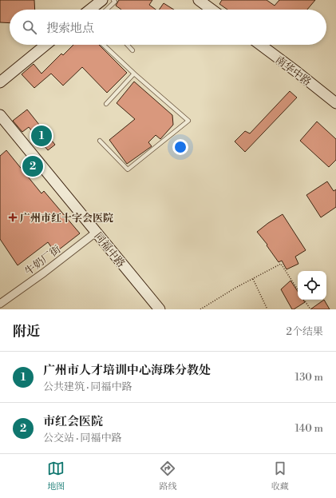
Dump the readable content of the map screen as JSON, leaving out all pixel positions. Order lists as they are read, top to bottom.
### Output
{
  "streets": {
    "main road": ["南华中路", "同福中路"],
    "street": ["牛奶厂街"]
  },
  "crossings": [
    ["同福中路", "牛奶厂街"]
  ],
  "places": {
    "health": ["广州市红十字会医院"]
  },
  "page": {
    "search": "搜索地点",
    "pins": ["1", "2"],
    "heading": ["附近", "2个结果"],
    "list": [
      {
        "mark": "1",
        "name": "广州市人才培训中心海珠分教处",
        "note": "公共建筑 · 同福中路",
        "value": "130 m"
      },
      {
        "mark": "2",
        "name": "市红会医院",
        "note": "公交站 · 同福中路",
        "value": "140 m"
      }
    ],
    "nav": ["地图", "路线", "收藏"]
  }
}
